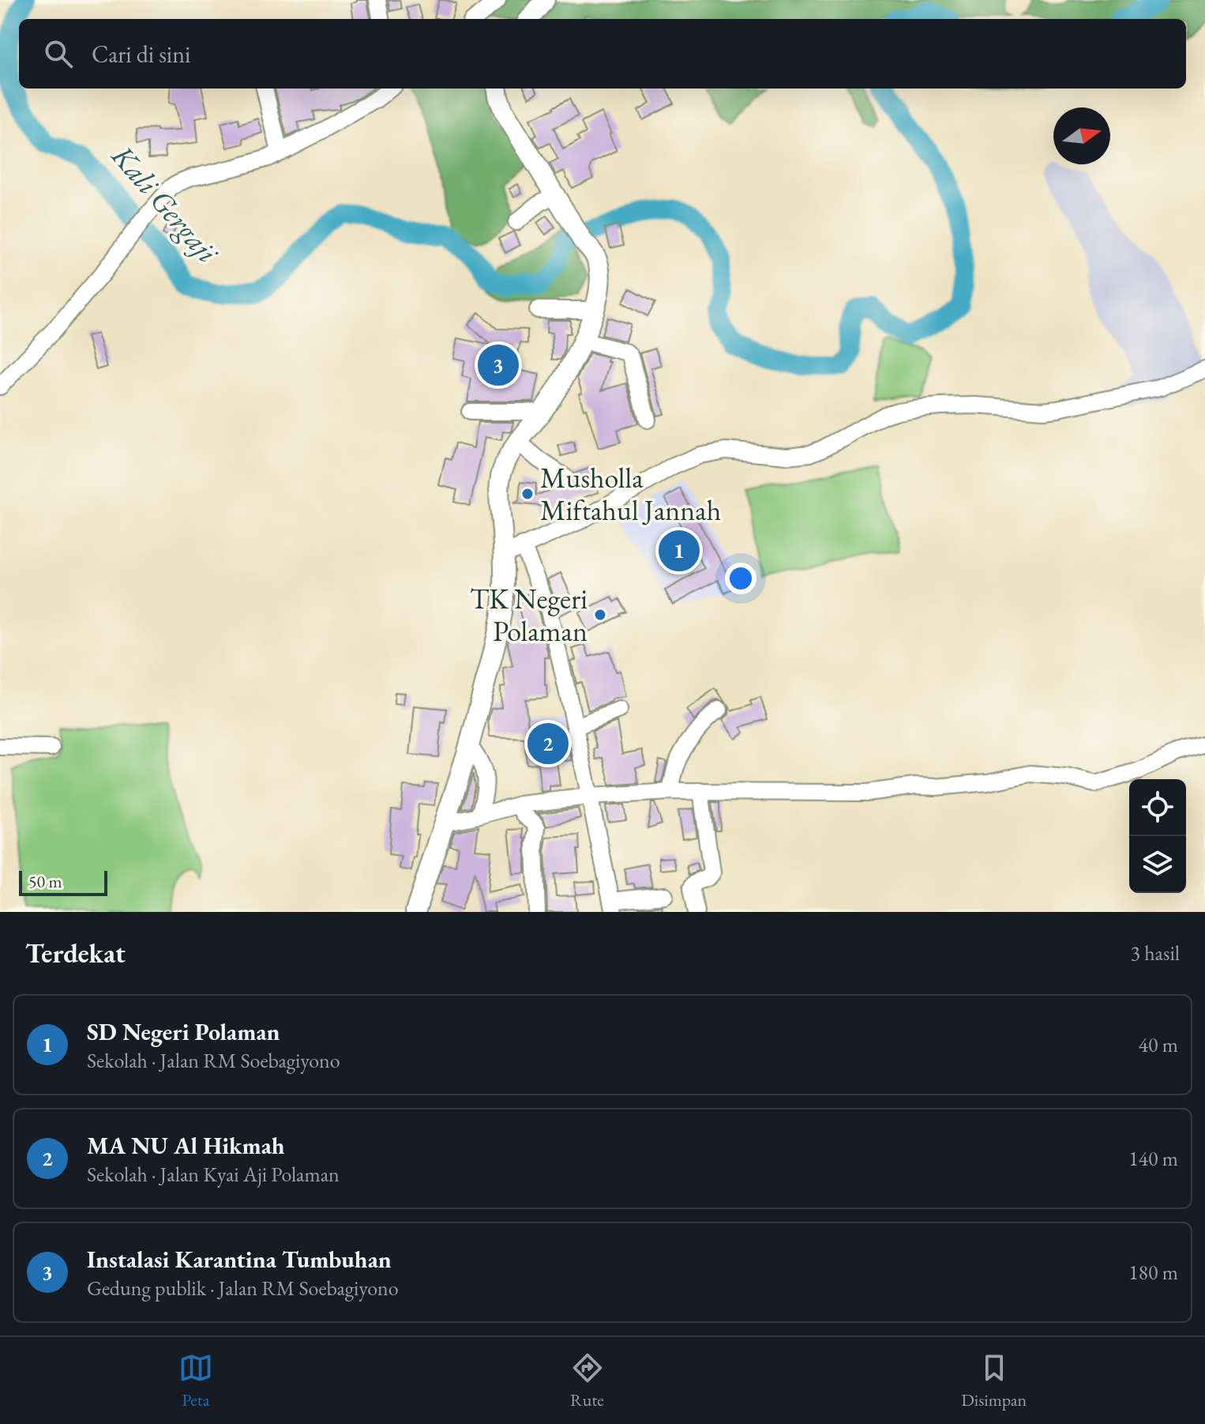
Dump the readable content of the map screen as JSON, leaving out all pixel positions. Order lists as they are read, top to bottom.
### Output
{
  "water": ["Kali Gergaji"],
  "places": ["Musholla Miftahul Jannah", "TK Negeri Polaman"],
  "scale_bar": "50 m",
  "north": "right",
  "page": {
    "search": "Cari di sini",
    "pins": ["3", "1", "2"],
    "scale": "50 m",
    "heading": ["Terdekat", "3 hasil"],
    "list": [
      {
        "mark": "1",
        "name": "SD Negeri Polaman",
        "note": "Sekolah · Jalan RM Soebagiyono",
        "value": "40 m"
      },
      {
        "mark": "2",
        "name": "MA NU Al Hikmah",
        "note": "Sekolah · Jalan Kyai Aji Polaman",
        "value": "140 m"
      },
      {
        "mark": "3",
        "name": "Instalasi Karantina Tumbuhan",
        "note": "Gedung publik · Jalan RM Soebagiyono",
        "value": "180 m"
      }
    ],
    "nav": ["Peta", "Rute", "Disimpan"]
  }
}
